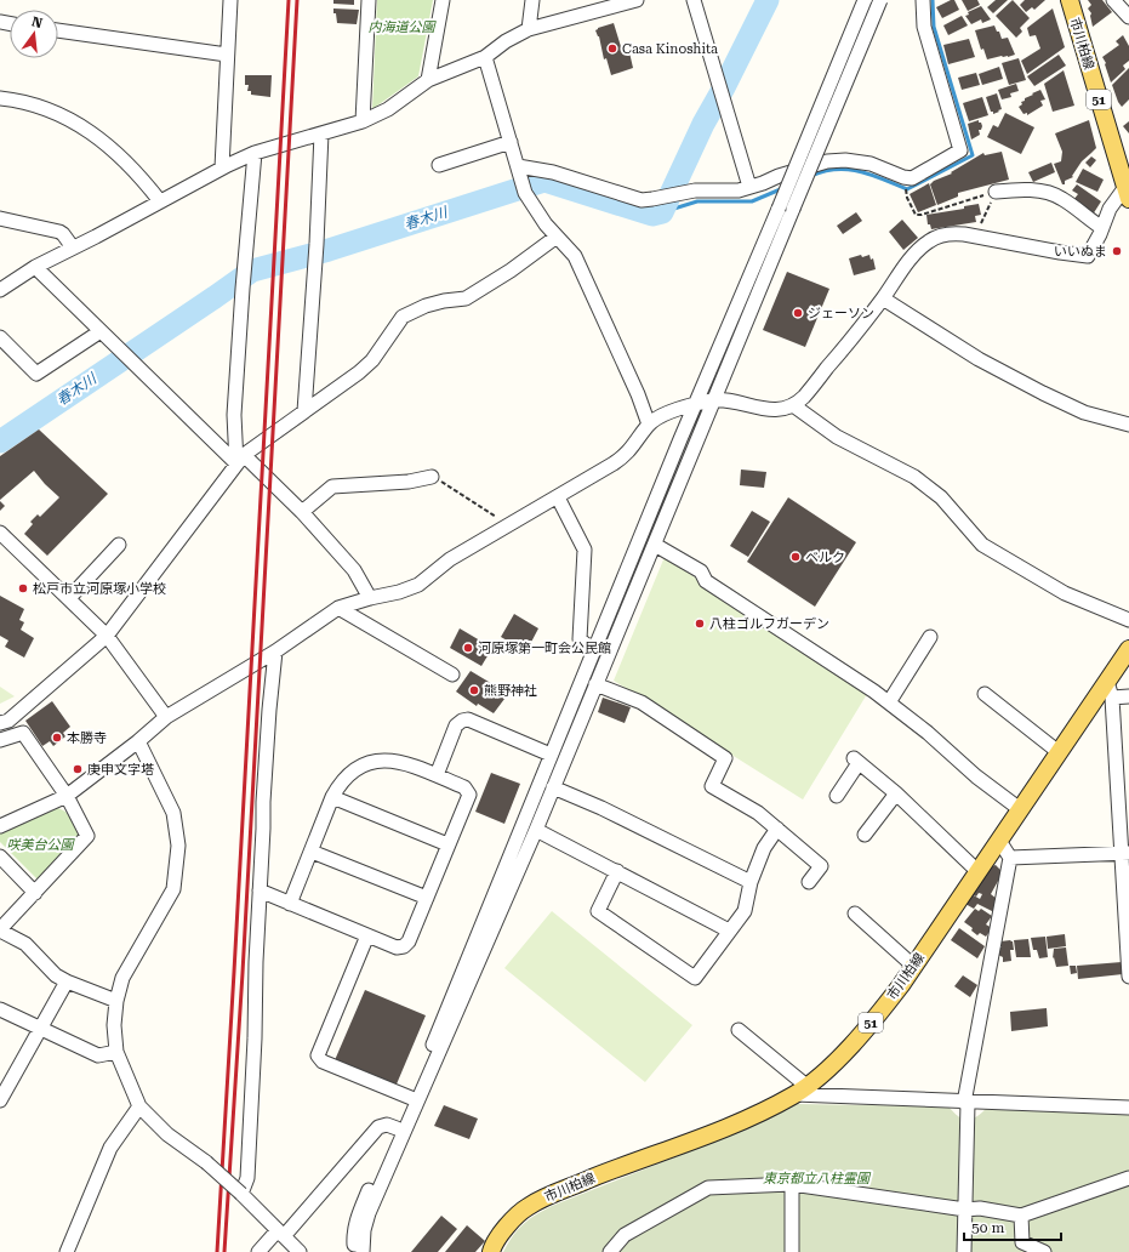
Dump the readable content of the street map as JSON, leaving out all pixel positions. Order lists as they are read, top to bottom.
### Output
{
  "streets": {
    "main road": ["市川柏線", "51"]
  },
  "water": ["春木川"],
  "parks": ["内海道公園", "咲美台公園", "東京都立八柱霊園"],
  "places": [
    "Casa Kinoshita",
    "いいぬま",
    "ジェーソン",
    "ベルク",
    "松戸市立河原塚小学校",
    "八柱ゴルフガーデン",
    "河原塚第一町会公民館",
    "熊野神社",
    "本勝寺",
    "庚申文字塔"
  ],
  "scale_bar": "50 m",
  "north": "top"
}
